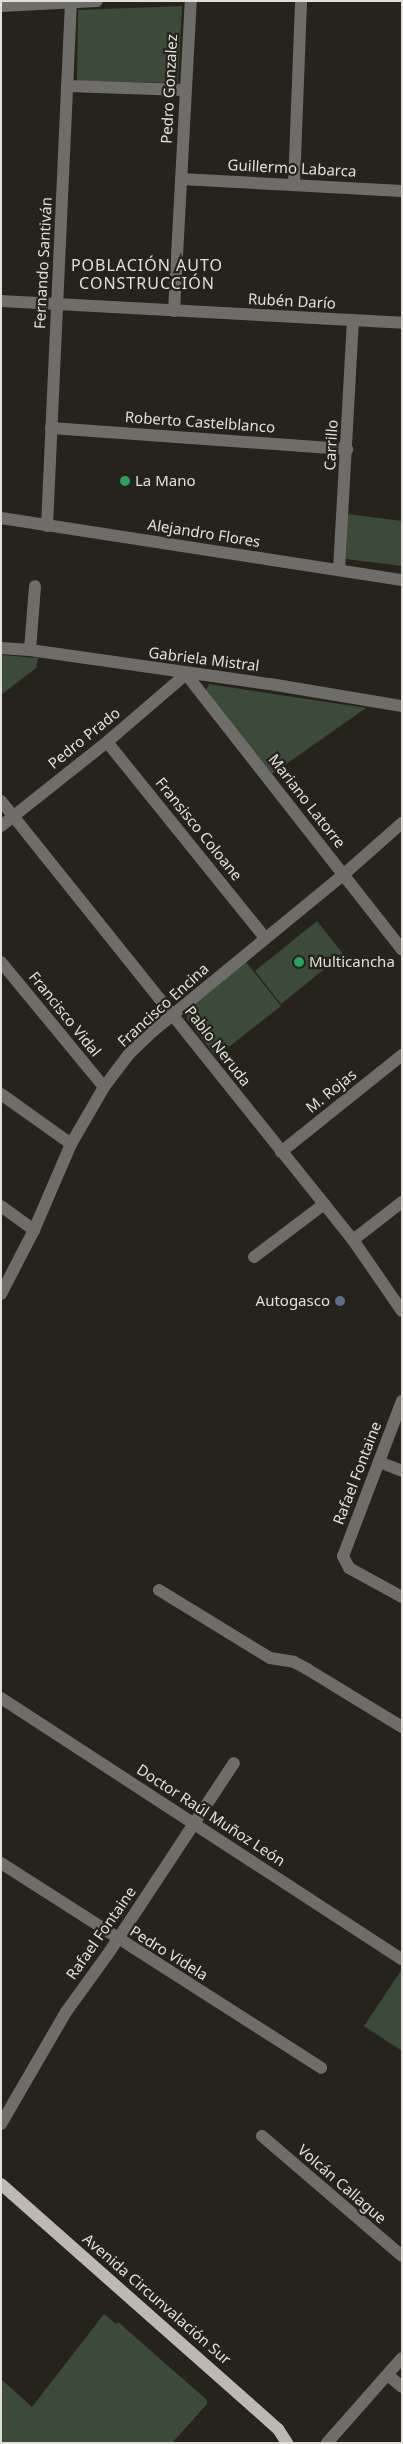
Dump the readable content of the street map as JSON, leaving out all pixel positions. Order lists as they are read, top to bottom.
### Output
{
  "streets": {
    "main road": ["Avenida Circunvalación Sur"],
    "street": [
      "Pedro Gonzalez",
      "Guillermo Labarca",
      "Fernando Santiván",
      "Rubén Darío",
      "Roberto Castelblanco",
      "Carrillo",
      "Alejandro Flores",
      "Gabriela Mistral",
      "Pedro Prado",
      "Mariano Latorre",
      "Fransisco Coloane",
      "Francisco Encina",
      "Francisco Vidal",
      "Pablo Neruda",
      "M. Rojas",
      "Rafael Fontaine",
      "Doctor Raúl Muñoz León",
      "Pedro Videla",
      "Volcán Callague"
    ]
  },
  "crossings": [
    ["Pedro Gonzalez", "Guillermo Labarca"],
    ["Pedro Gonzalez", "Rubén Darío"],
    ["Fernando Santiván", "Rubén Darío"],
    ["Fernando Santiván", "Roberto Castelblanco"],
    ["Fernando Santiván", "Alejandro Flores"],
    ["Rubén Darío", "Carrillo"],
    ["Roberto Castelblanco", "Carrillo"],
    ["Carrillo", "Alejandro Flores"],
    ["Gabriela Mistral", "Pedro Prado"],
    ["Gabriela Mistral", "Mariano Latorre"],
    ["Pedro Prado", "Mariano Latorre"],
    ["Pedro Prado", "Fransisco Coloane"],
    ["Pedro Prado", "Pablo Neruda"],
    ["Mariano Latorre", "Francisco Encina"],
    ["Fransisco Coloane", "Francisco Encina"],
    ["Francisco Encina", "Francisco Vidal"],
    ["Francisco Encina", "Pablo Neruda"],
    ["Pablo Neruda", "M. Rojas"],
    ["Rafael Fontaine", "Doctor Raúl Muñoz León"],
    ["Rafael Fontaine", "Pedro Videla"]
  ],
  "districts": ["POBLACIÓN AUTO CONSTRUCCIÓN"],
  "places": ["La Mano", "Multicancha", "Autogasco"]
}
